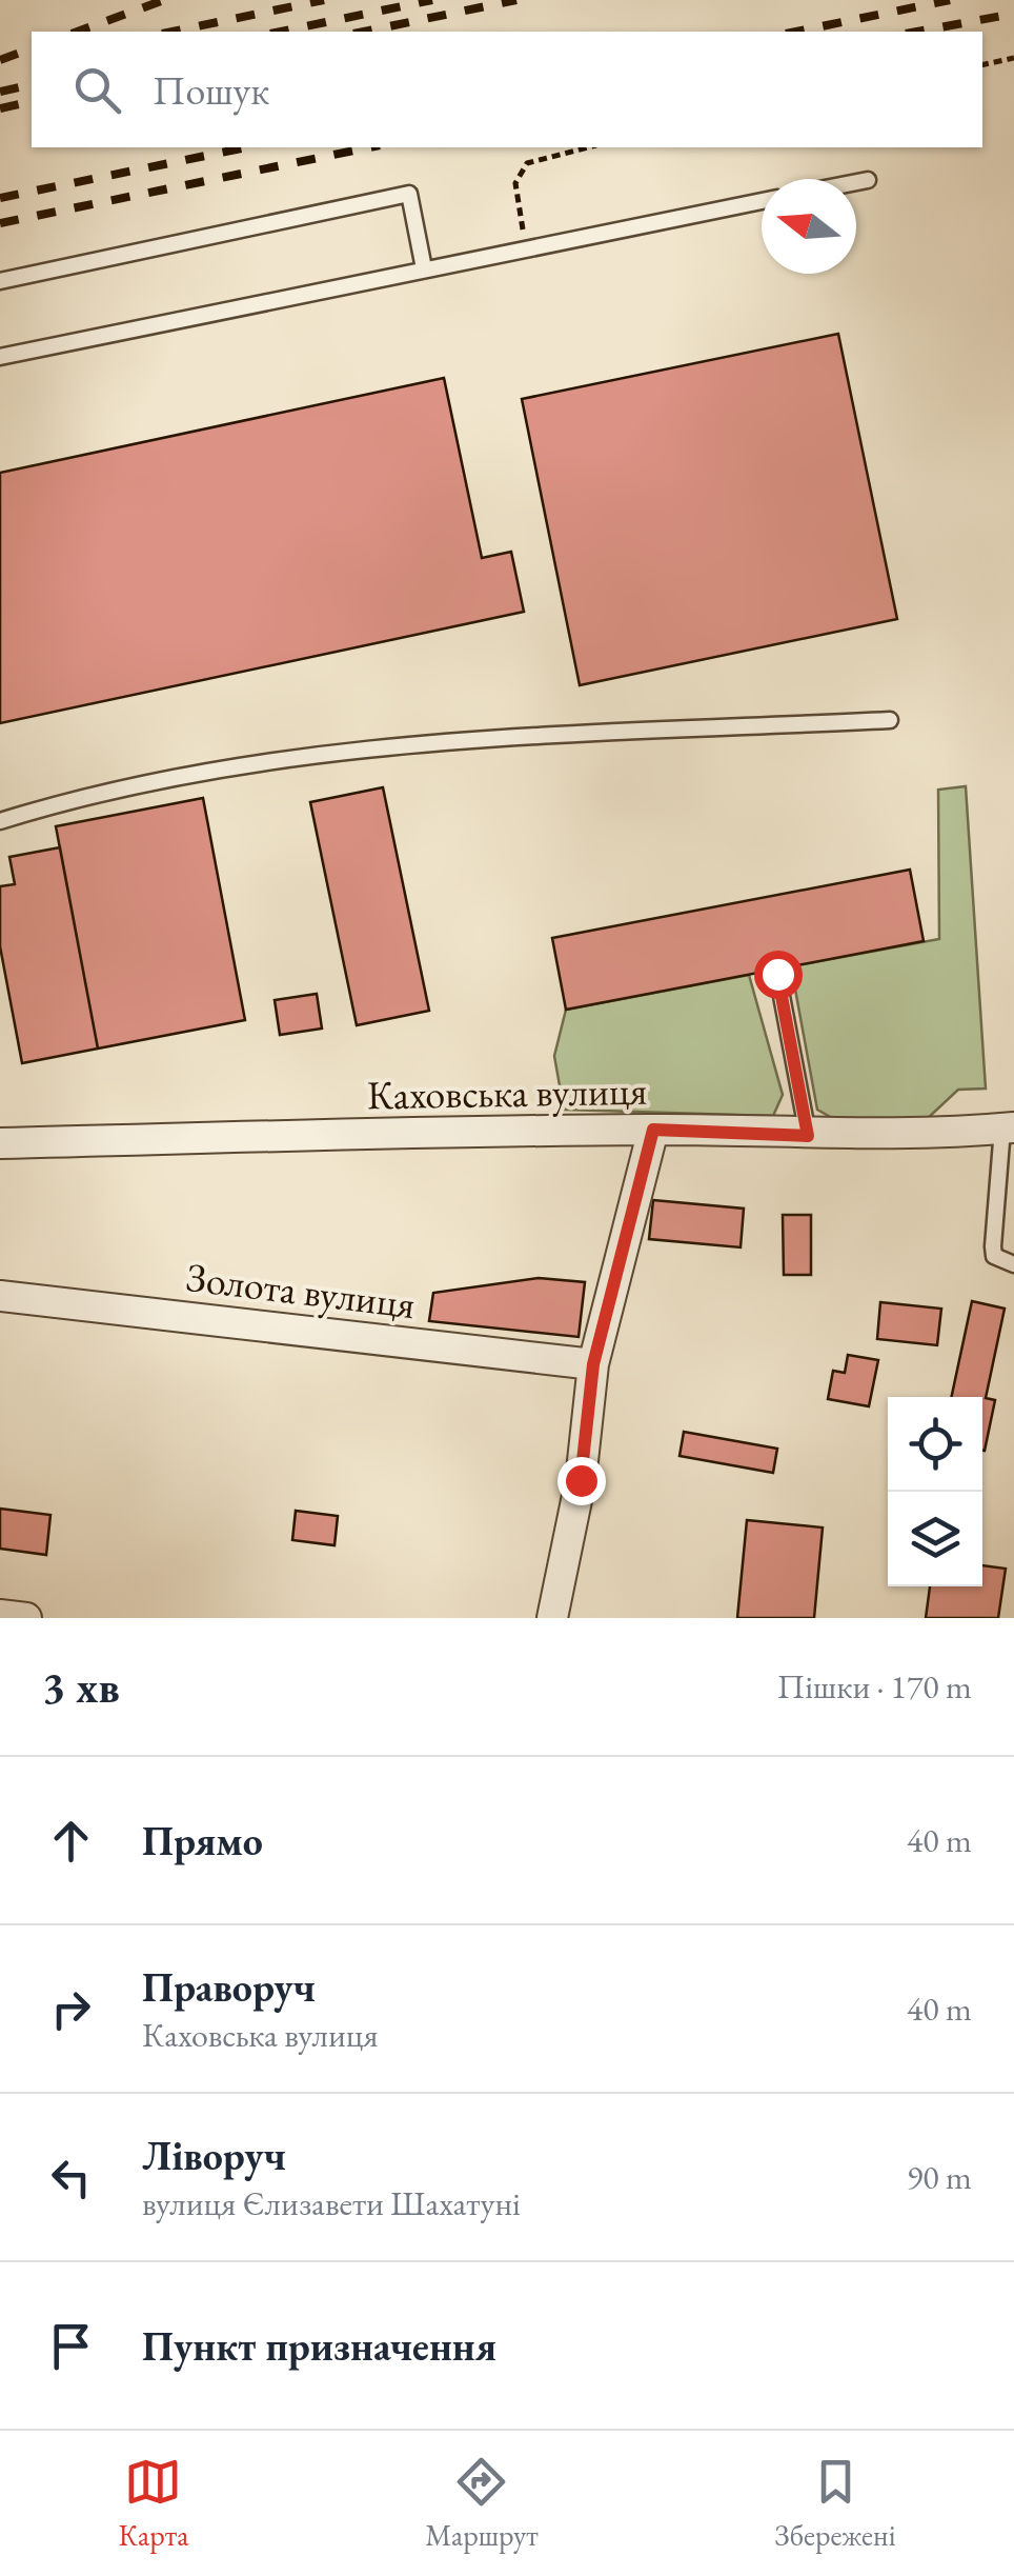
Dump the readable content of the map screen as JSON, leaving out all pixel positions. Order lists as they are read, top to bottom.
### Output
{
  "streets": {
    "street": ["Каховська вулиця", "Золота вулиця"]
  },
  "north": "left",
  "page": {
    "search": "Пошук",
    "heading": ["3 хв", "Пішки · 170 m"],
    "list": [
      ["Прямо", "40 m"],
      ["Праворуч", "Каховська вулиця", "40 m"],
      ["Ліворуч", "вулиця Єлизавети Шахатуні", "90 m"],
      "Пункт призначення"
    ],
    "nav": ["Карта", "Маршрут", "Збережені"]
  }
}
